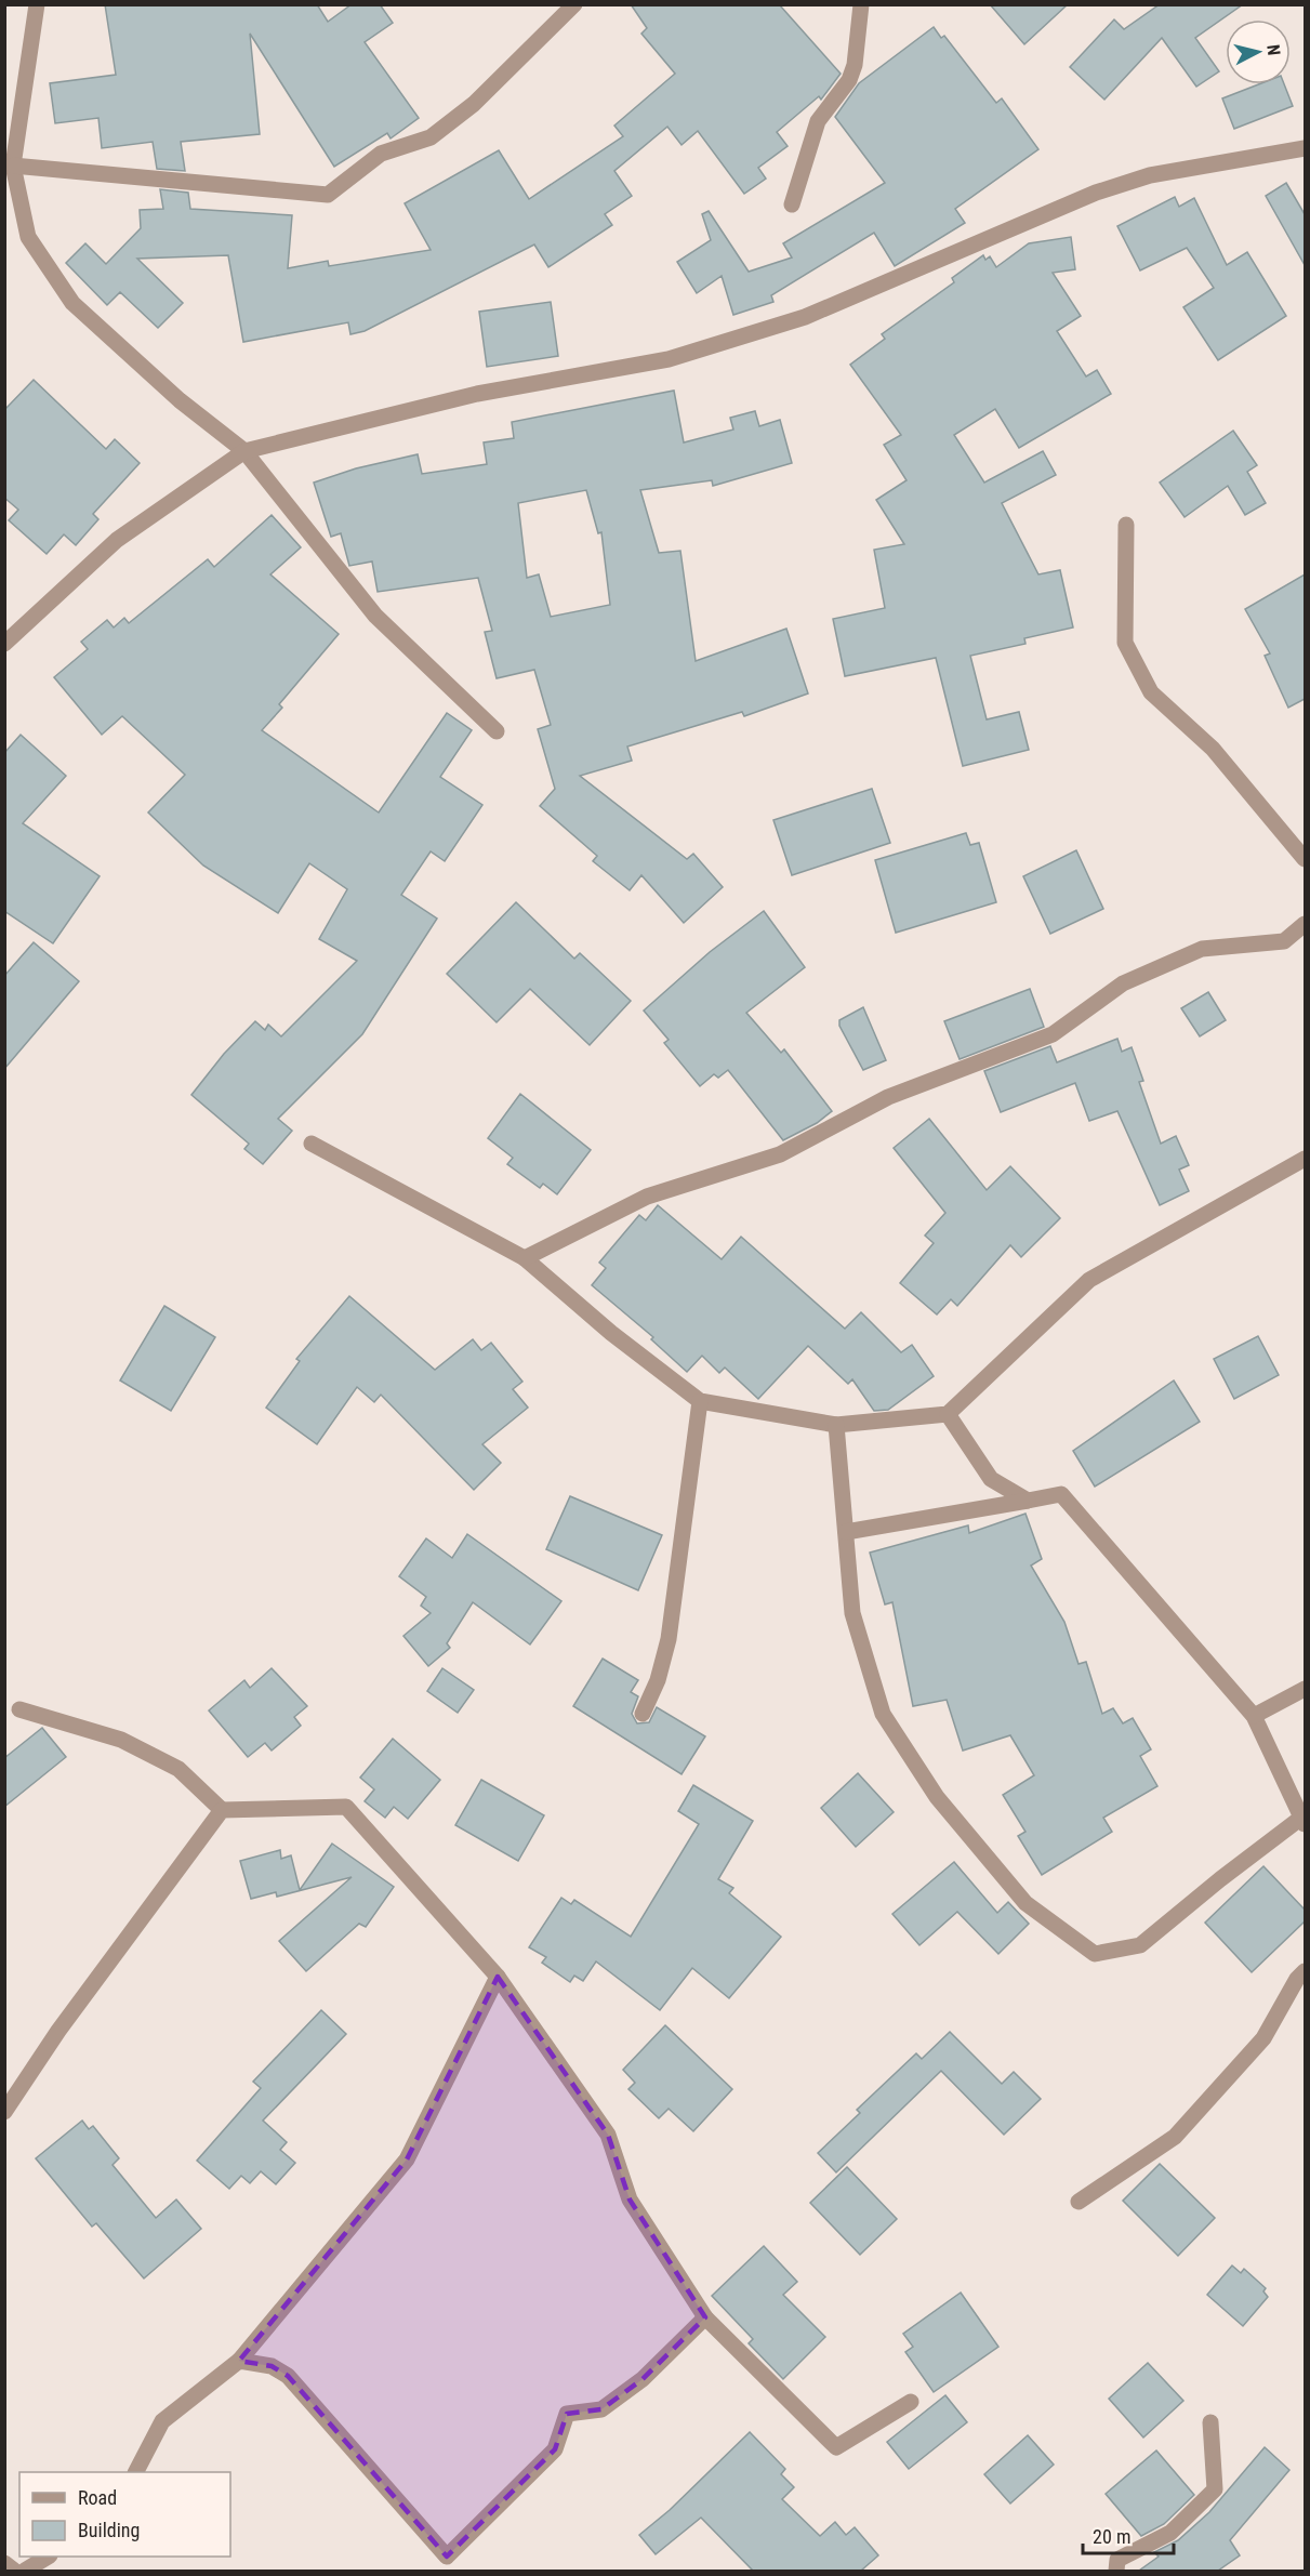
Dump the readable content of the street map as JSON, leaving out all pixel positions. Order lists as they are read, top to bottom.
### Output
{
  "legend": ["Road", "Building"],
  "scale_bar": "20 m",
  "north": "right"
}
